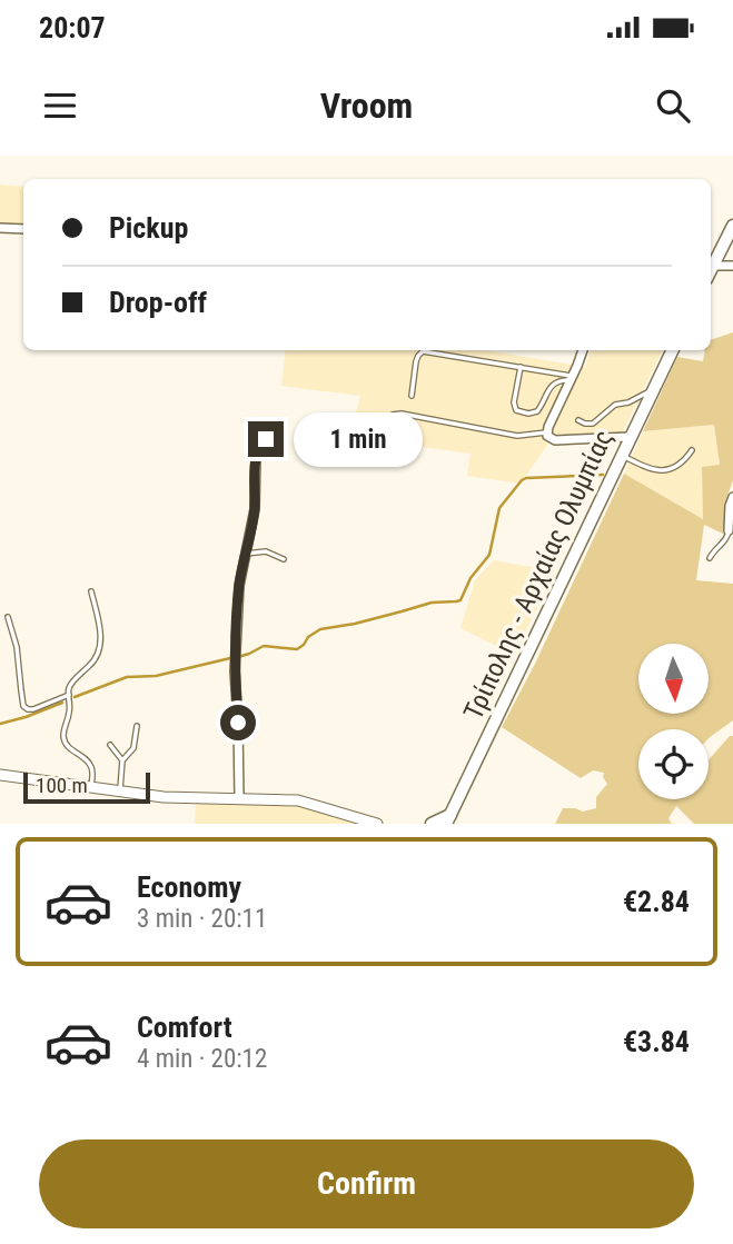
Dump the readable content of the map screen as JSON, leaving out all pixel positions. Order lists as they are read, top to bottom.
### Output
{
  "streets": {
    "main road": ["Τρίπολης - Αρχαίας Ολυμπίας"]
  },
  "scale_bar": "100 m",
  "north": "bottom",
  "page": {
    "status": "20:07",
    "header": "Vroom",
    "banner": ["Pickup", "Drop-off"],
    "bubble": "1 min",
    "scale": "100 m",
    "list": [
      {
        "name": "Economy",
        "note": "3 min · 20:11",
        "value": "€2.84"
      },
      {
        "name": "Comfort",
        "note": "4 min · 20:12",
        "value": "€3.84"
      }
    ],
    "buttons": "Confirm"
  }
}
